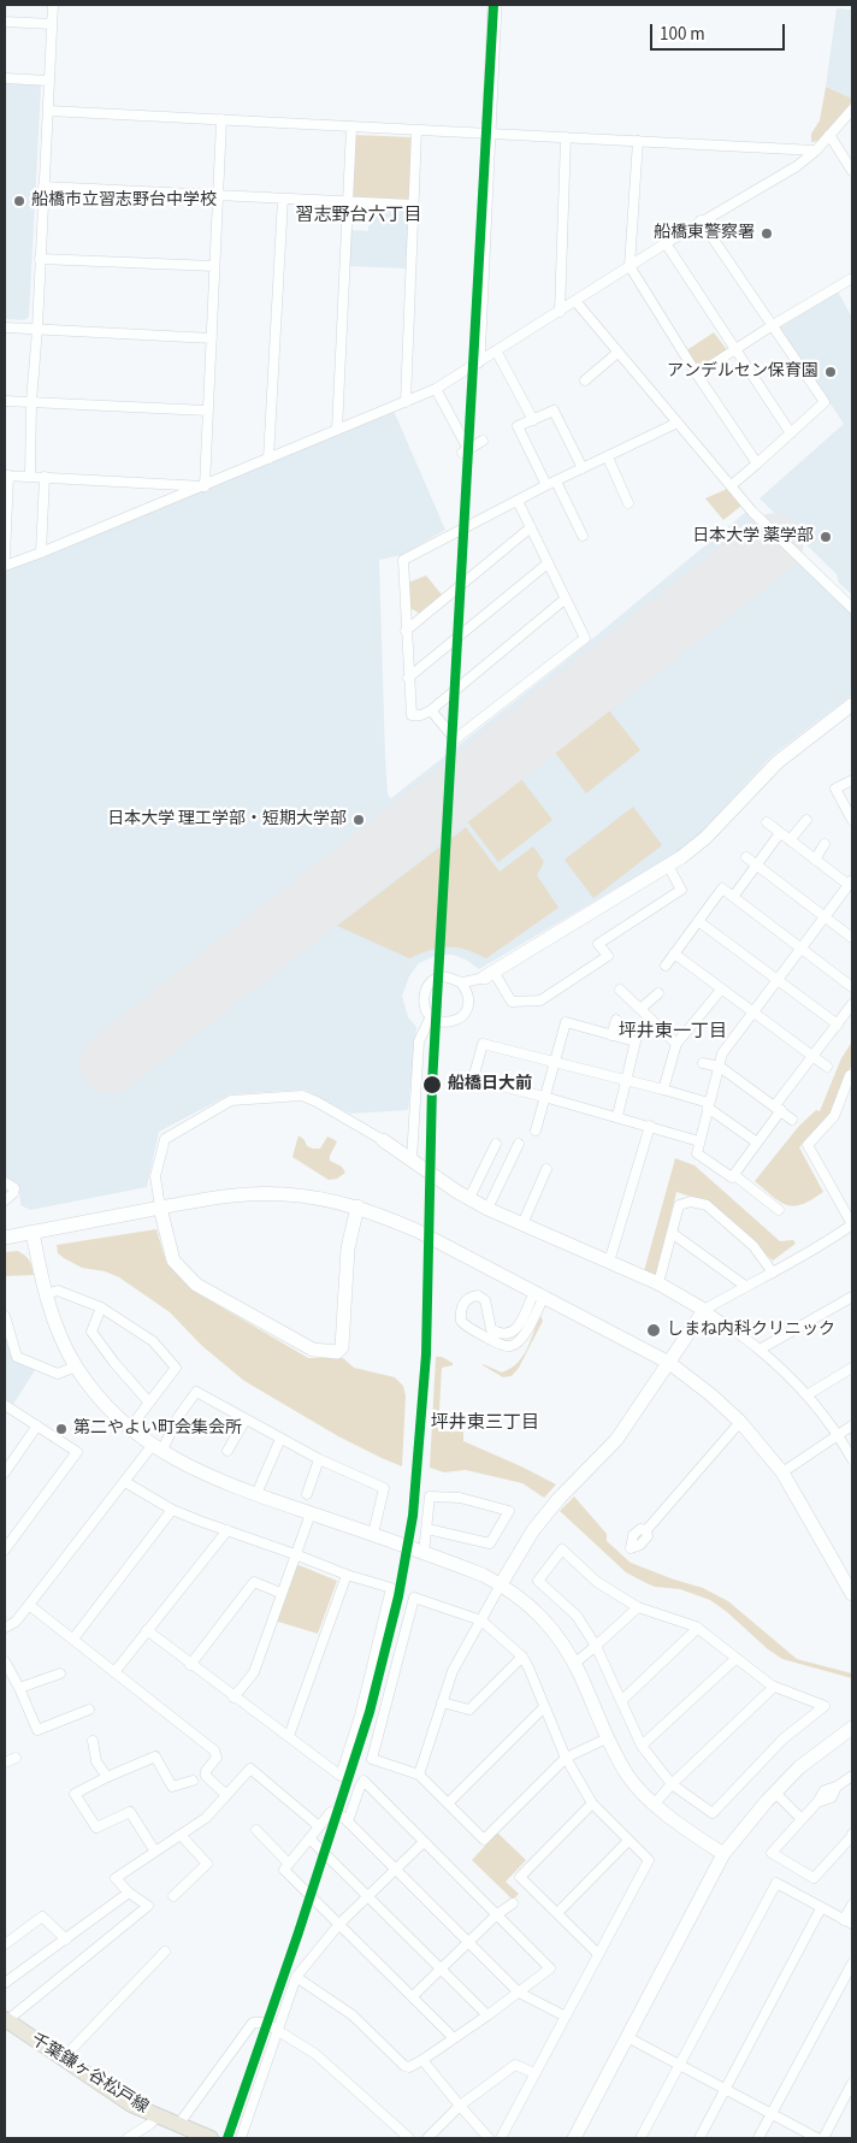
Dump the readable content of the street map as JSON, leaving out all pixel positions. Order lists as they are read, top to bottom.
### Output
{
  "streets": {
    "main road": ["千葉鎌ヶ谷松戸線"]
  },
  "districts": ["習志野台六丁目", "坪井東一丁目", "坪井東三丁目"],
  "places": [
    "船橋市立習志野台中学校",
    "船橋東警察署",
    "アンデルセン保育園",
    "日本大学 薬学部",
    "日本大学 理工学部・短期大学部",
    "船橋日大前",
    "しまね内科クリニック",
    "第二やよい町会集会所"
  ],
  "scale_bar": "100 m"
}
